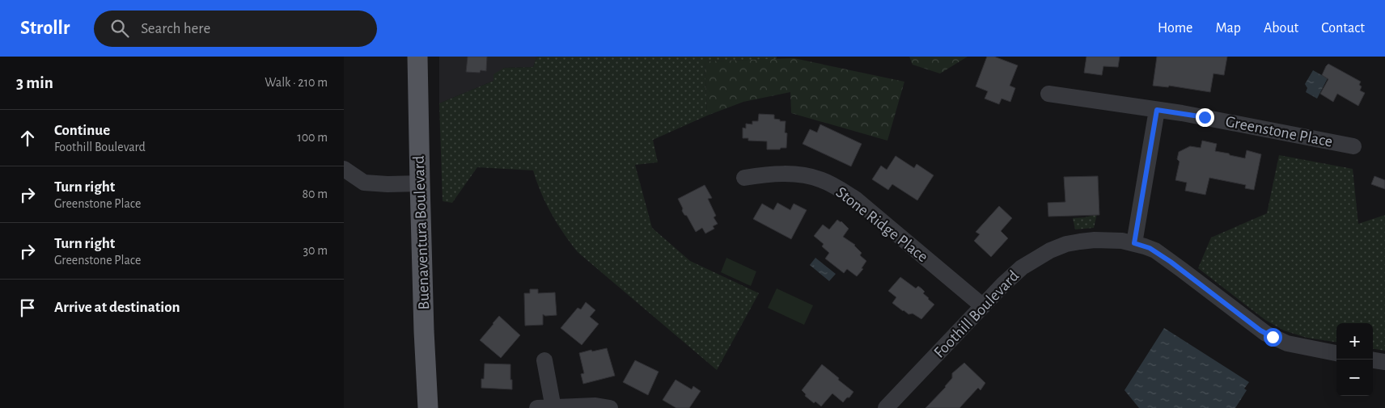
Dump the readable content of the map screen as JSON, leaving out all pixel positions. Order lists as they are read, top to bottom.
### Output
{
  "streets": {
    "main road": ["Buenaventura Boulevard"],
    "street": ["Greenstone Place", "Stone Ridge Place", "Foothill Boulevard"]
  },
  "crossings": [
    ["Stone Ridge Place", "Foothill Boulevard"]
  ],
  "page": {
    "header": "Strollr",
    "search": "Search here",
    "nav": [
      "Home",
      "Map",
      "About",
      "Contact"
    ],
    "heading": ["3 min", "Walk · 210 m"],
    "list": [
      ["Continue", "Foothill Boulevard", "100 m"],
      ["Turn right", "Greenstone Place", "80 m"],
      ["Turn right", "Greenstone Place", "30 m"],
      "Arrive at destination"
    ],
    "map_buttons": ["+", "−"]
  }
}
